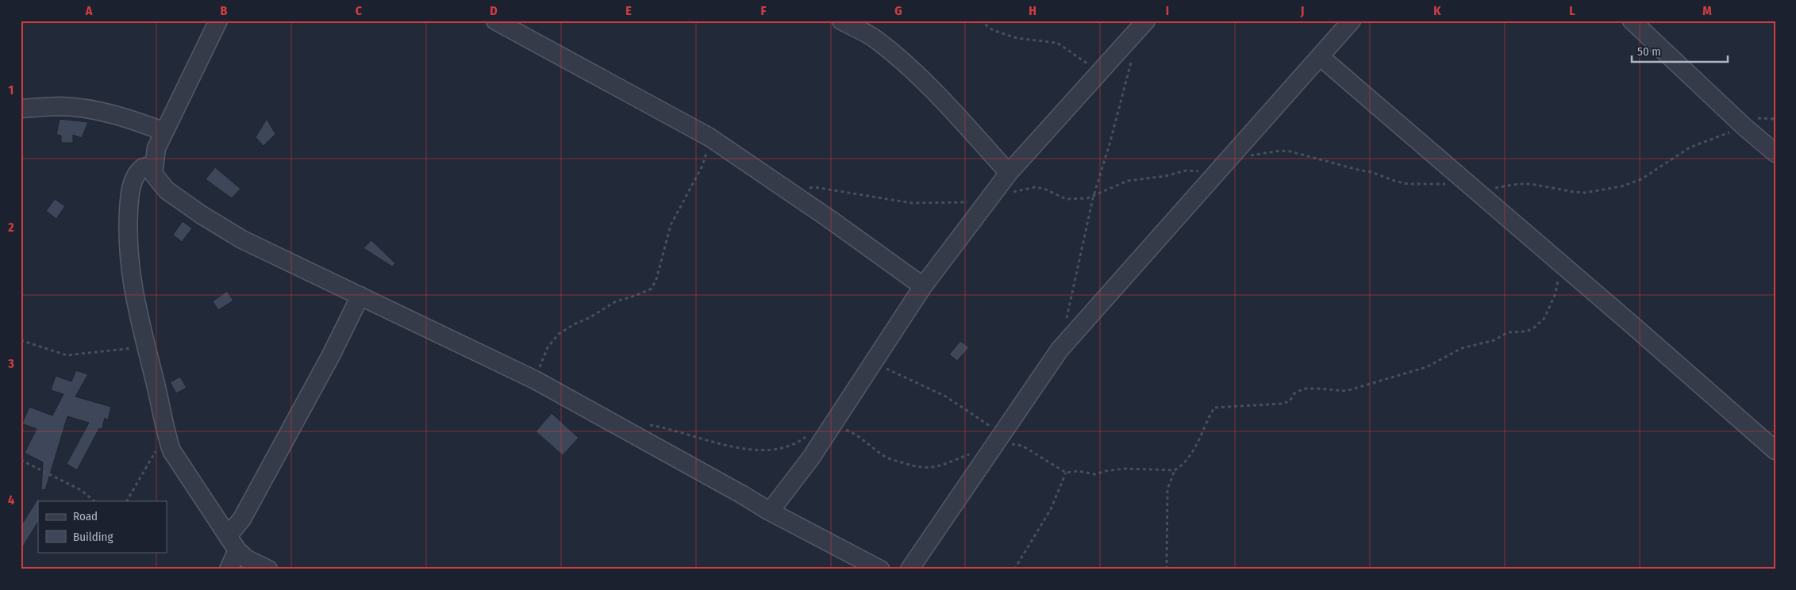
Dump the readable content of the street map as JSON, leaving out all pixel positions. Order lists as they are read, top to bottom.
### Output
{
  "legend": ["Road", "Building"],
  "scale_bar": "50 m",
  "grid": {
    "columns": [
      "A",
      "B",
      "C",
      "D",
      "E",
      "F",
      "G",
      "H",
      "I",
      "J",
      "K",
      "L",
      "M"
    ],
    "rows": [
      "1",
      "2",
      "3",
      "4"
    ]
  }
}
